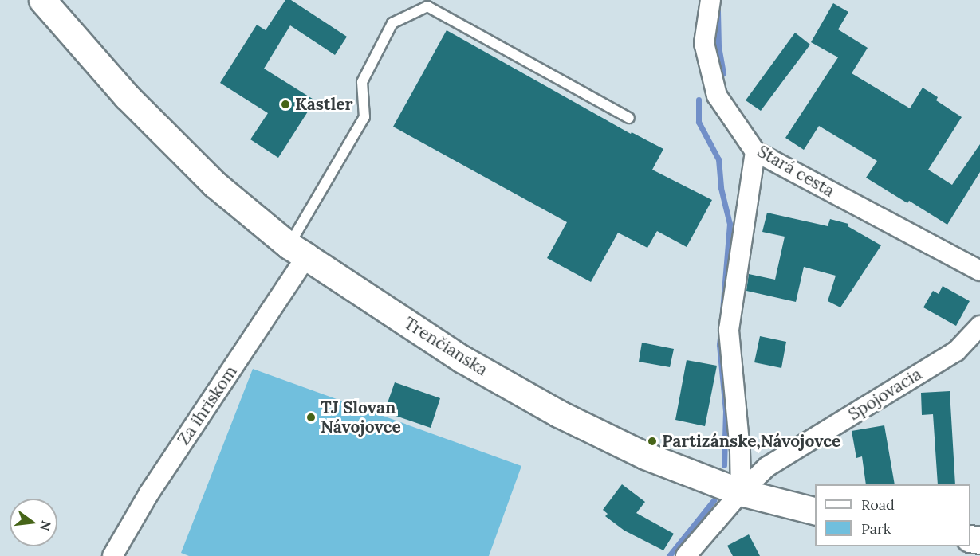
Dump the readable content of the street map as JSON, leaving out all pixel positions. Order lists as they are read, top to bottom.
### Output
{
  "streets": {
    "main road": ["Trenčianska"],
    "street": ["Stará cesta", "Spojovacia", "Za ihriskom"]
  },
  "crossings": [
    ["Trenčianska", "Spojovacia"],
    ["Trenčianska", "Za ihriskom"]
  ],
  "places": ["Kastler", "TJ Slovan Návojovce", "Partizánske,Návojovce"],
  "legend": ["Road", "Park"],
  "north": "right"
}
